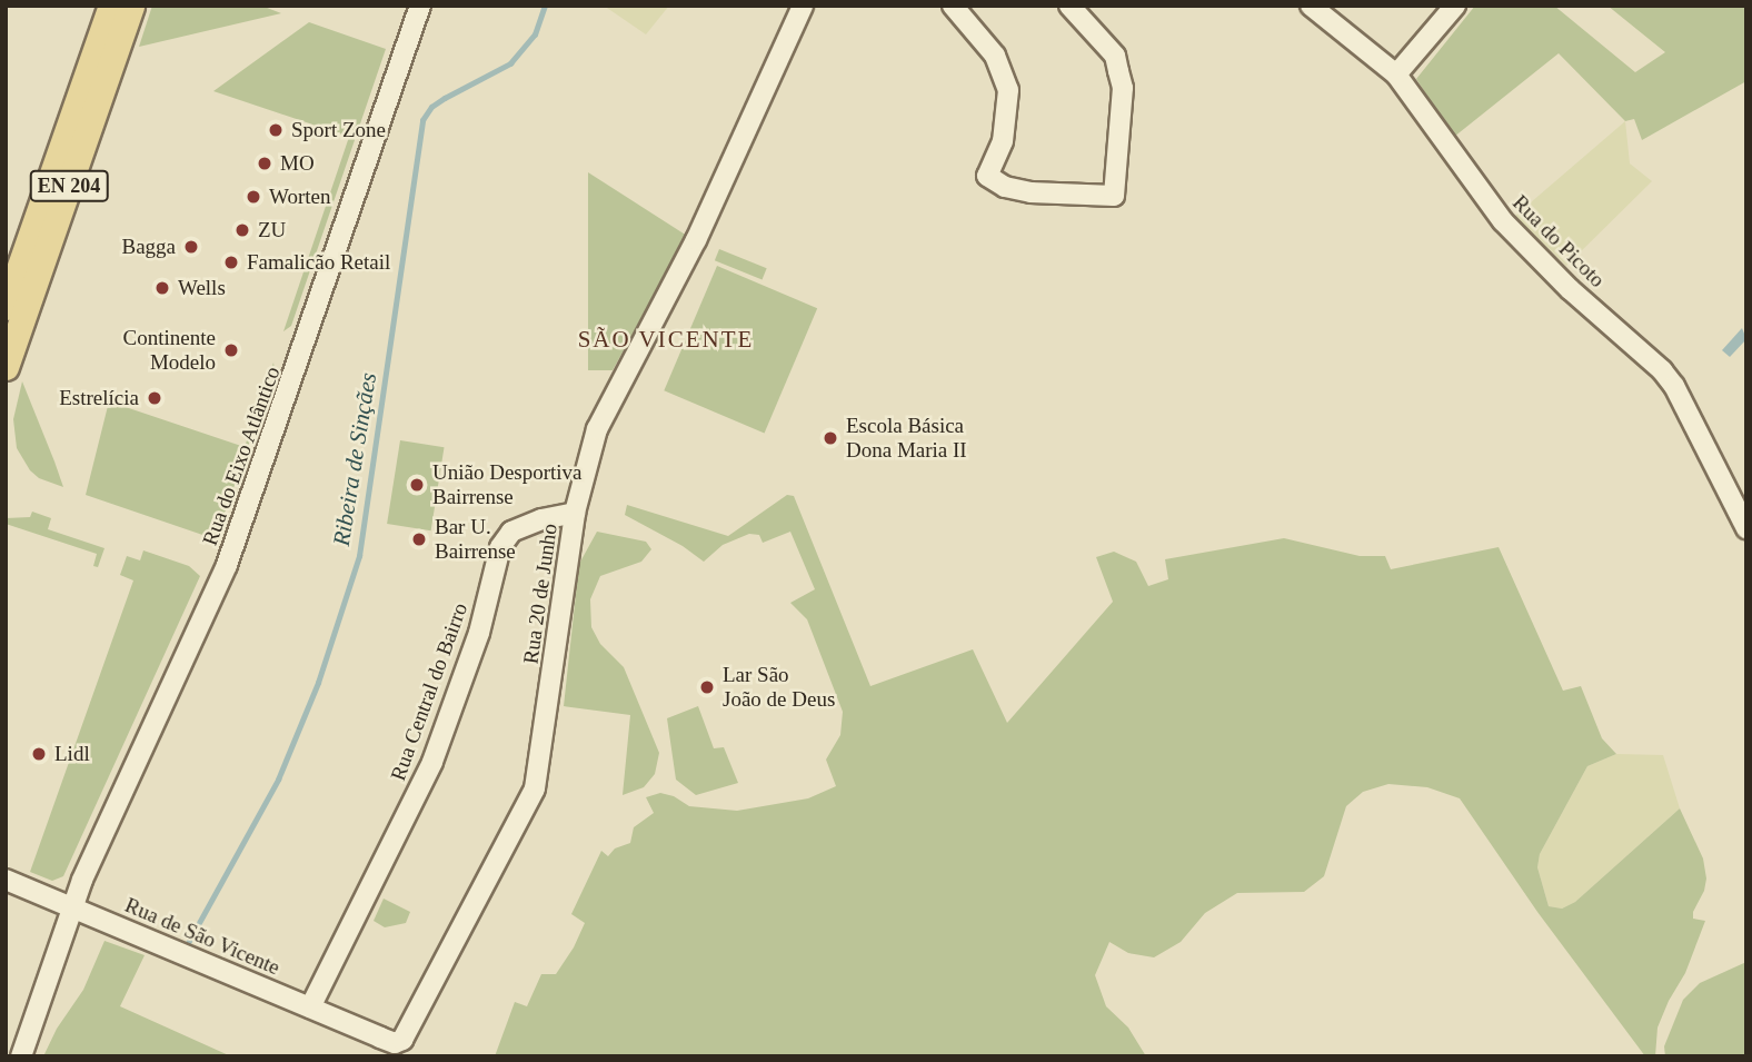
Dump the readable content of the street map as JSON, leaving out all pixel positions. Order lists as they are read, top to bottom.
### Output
{
  "streets": {
    "main road": ["EN 204"],
    "street": [
      "Rua do Picoto",
      "Rua do Eixo Atlântico",
      "Rua 20 de Junho",
      "Rua Central do Bairro",
      "Rua de São Vicente"
    ]
  },
  "crossings": [
    ["Rua do Eixo Atlântico", "Rua de São Vicente"],
    ["Rua 20 de Junho", "Rua Central do Bairro"],
    ["Rua 20 de Junho", "Rua de São Vicente"],
    ["Rua Central do Bairro", "Rua de São Vicente"]
  ],
  "districts": ["SÃO VICENTE"],
  "water": ["Ribeira de Sinçães"],
  "places": [
    "Sport Zone",
    "MO",
    "Worten",
    "ZU",
    "Bagga",
    "Famalicão Retail",
    "Wells",
    "Continente Modelo",
    "Estrelícia",
    "Escola Básica Dona Maria II",
    "União Desportiva Bairrense",
    "Bar U. Bairrense",
    "Lar São João de Deus",
    "Lidl"
  ]
}
